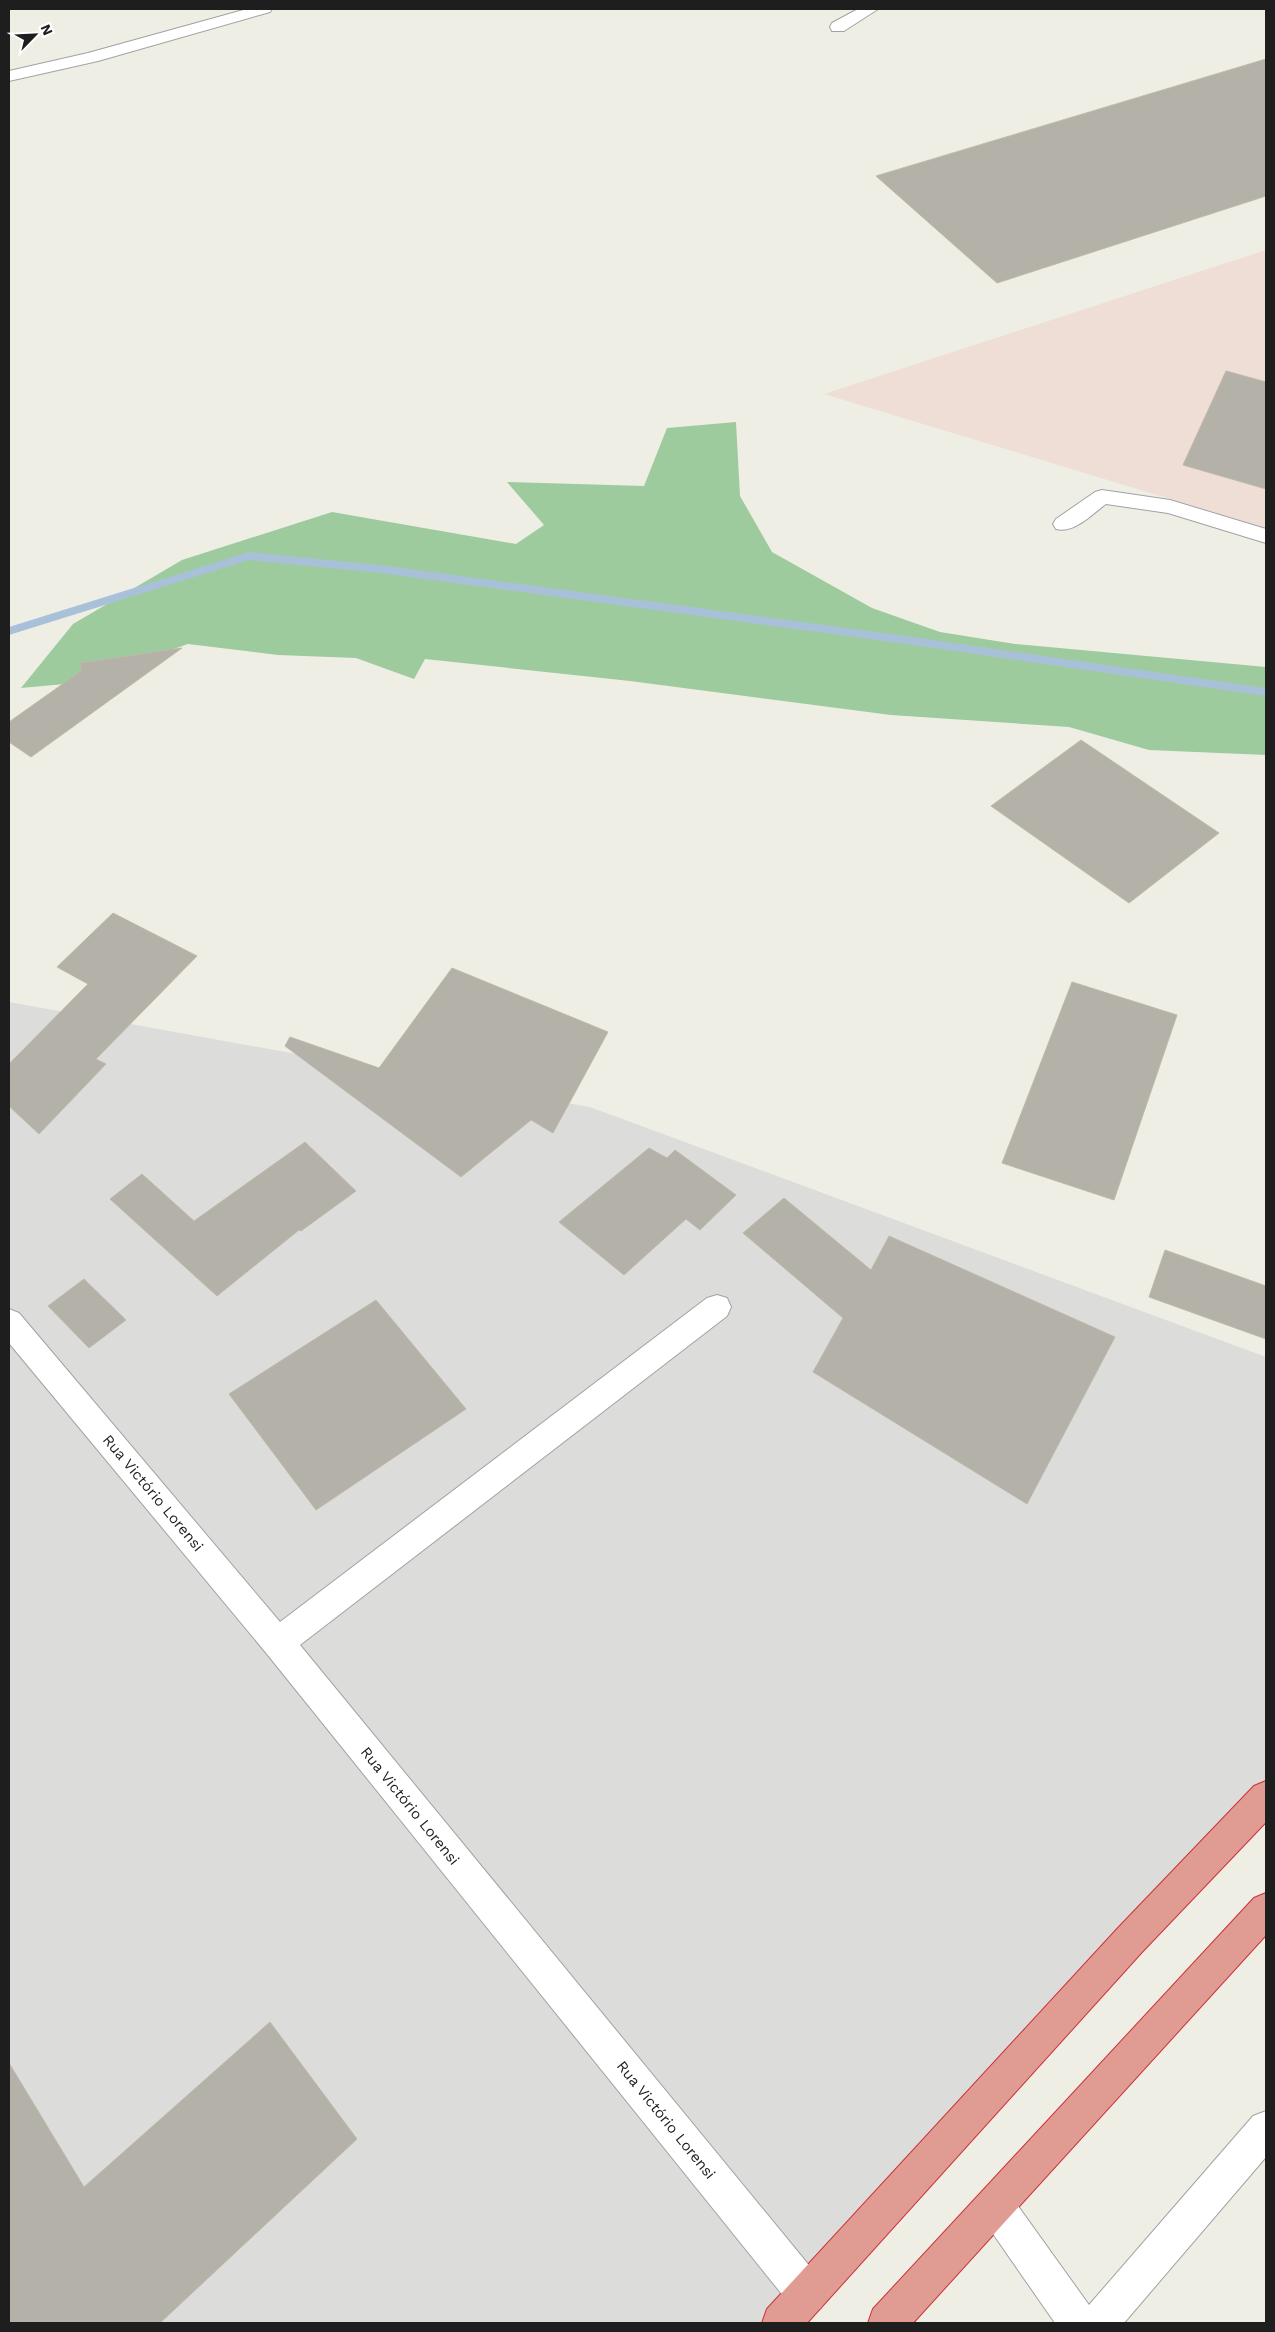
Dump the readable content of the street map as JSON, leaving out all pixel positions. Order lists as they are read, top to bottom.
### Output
{
  "streets": {
    "street": ["Rua Victório Lorensi"]
  },
  "north": "top right"
}
